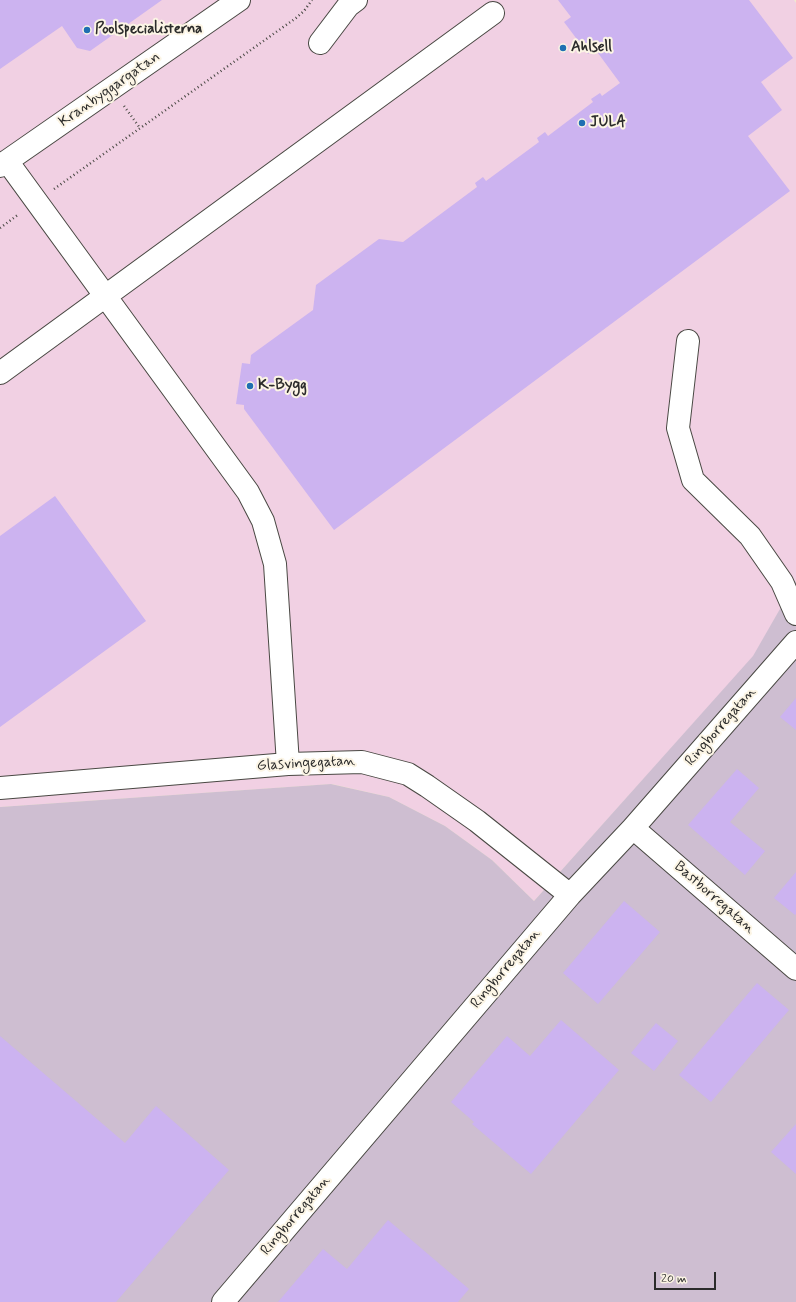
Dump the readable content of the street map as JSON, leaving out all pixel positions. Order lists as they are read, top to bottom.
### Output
{
  "streets": {
    "street": [
      "Kranbyggargatan",
      "Ringborregatan",
      "Glasvingegatan",
      "Bastborregatan"
    ]
  },
  "crossings": [
    ["Ringborregatan", "Glasvingegatan"],
    ["Ringborregatan", "Bastborregatan"]
  ],
  "places": [
    "Poolspecialisterna",
    "Ahlsell",
    "JULA",
    "K-Bygg"
  ],
  "scale_bar": "20 m"
}
